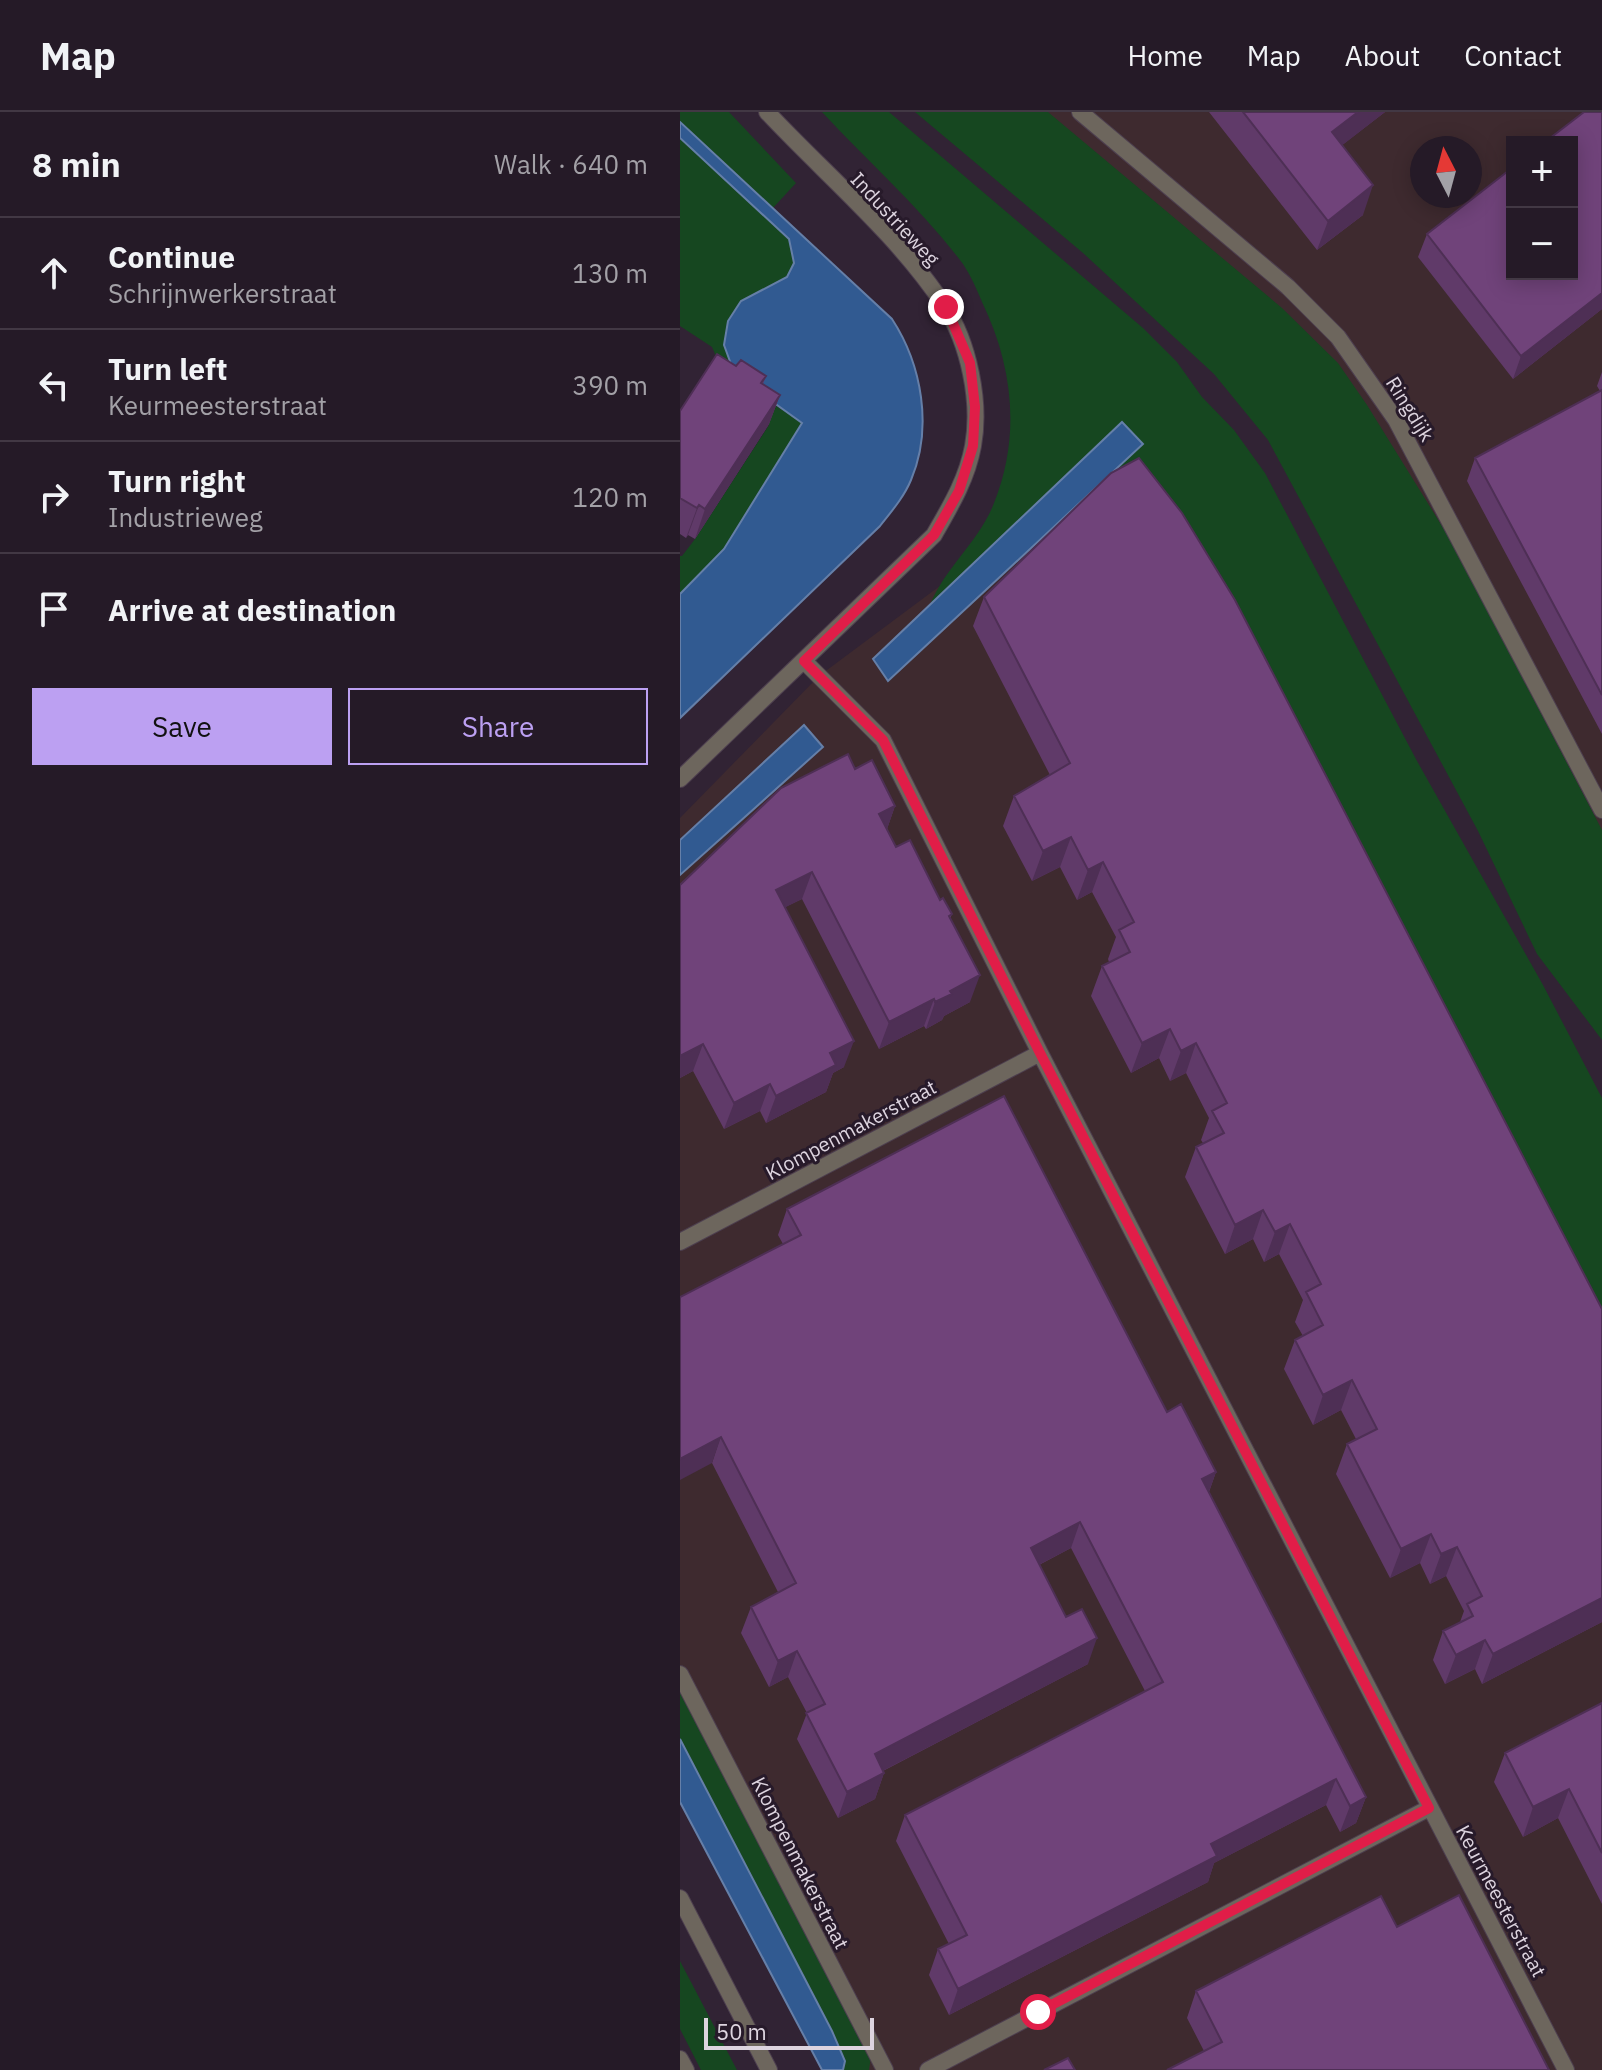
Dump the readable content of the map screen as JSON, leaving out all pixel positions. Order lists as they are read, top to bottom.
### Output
{
  "streets": {
    "street": [
      "Industrieweg",
      "Ringdijk",
      "Klompenmakerstraat",
      "Keurmeesterstraat"
    ]
  },
  "crossings": [
    ["Industrieweg", "Keurmeesterstraat"],
    ["Klompenmakerstraat", "Keurmeesterstraat"]
  ],
  "scale_bar": "50 m",
  "north": "top",
  "page": {
    "header": "Map",
    "nav": [
      "Home",
      "Map",
      "About",
      "Contact"
    ],
    "heading": ["8 min", "Walk · 640 m"],
    "map_buttons": ["+", "−"],
    "list": [
      ["Continue", "Schrijnwerkerstraat", "130 m"],
      ["Turn left", "Keurmeesterstraat", "390 m"],
      ["Turn right", "Industrieweg", "120 m"],
      "Arrive at destination"
    ],
    "buttons": ["Save", "Share"],
    "scale": "50 m"
  }
}
